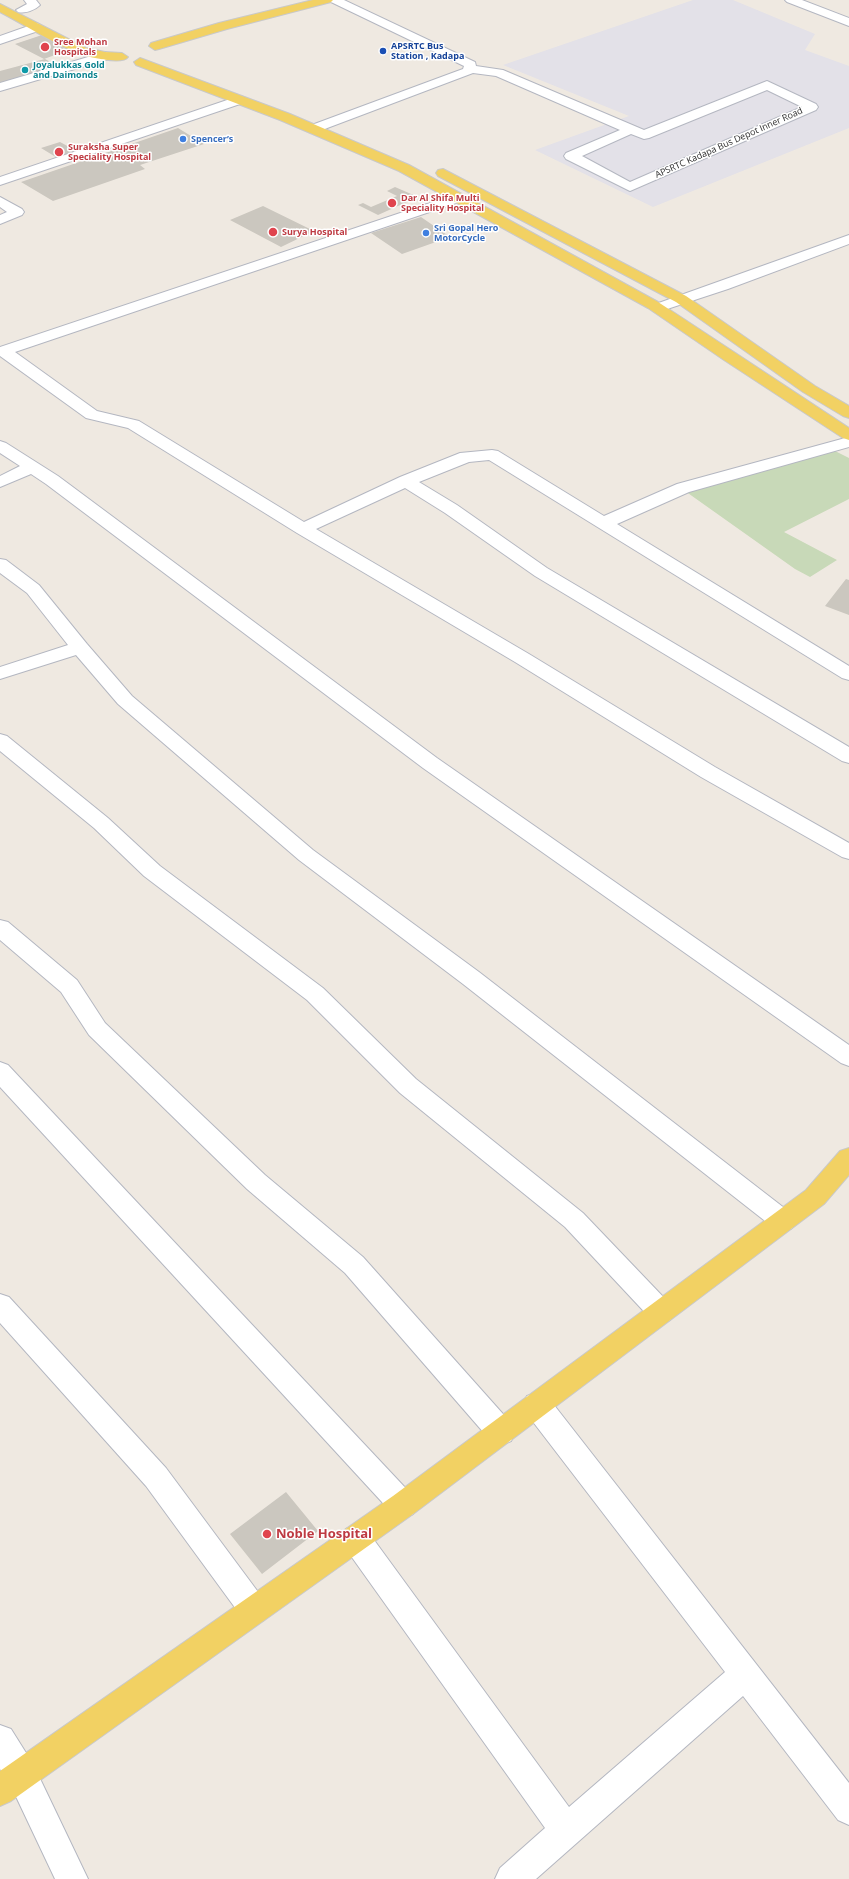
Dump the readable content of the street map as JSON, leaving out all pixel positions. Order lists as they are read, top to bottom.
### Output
{
  "streets": {
    "street": ["APSRTC Kadapa Bus Depot Inner Road"]
  },
  "places": [
    "Sree Mohan Hospitals",
    "APSRTC Bus Station , Kadapa",
    "Joyalukkas Gold and Daimonds",
    "Spencer’s",
    "Suraksha Super Speciality Hospital",
    "Dar Al Shifa Multi Speciality Hospital",
    "Surya Hospital",
    "Sri Gopal Hero MotorCycle",
    "Noble Hospital"
  ]
}
